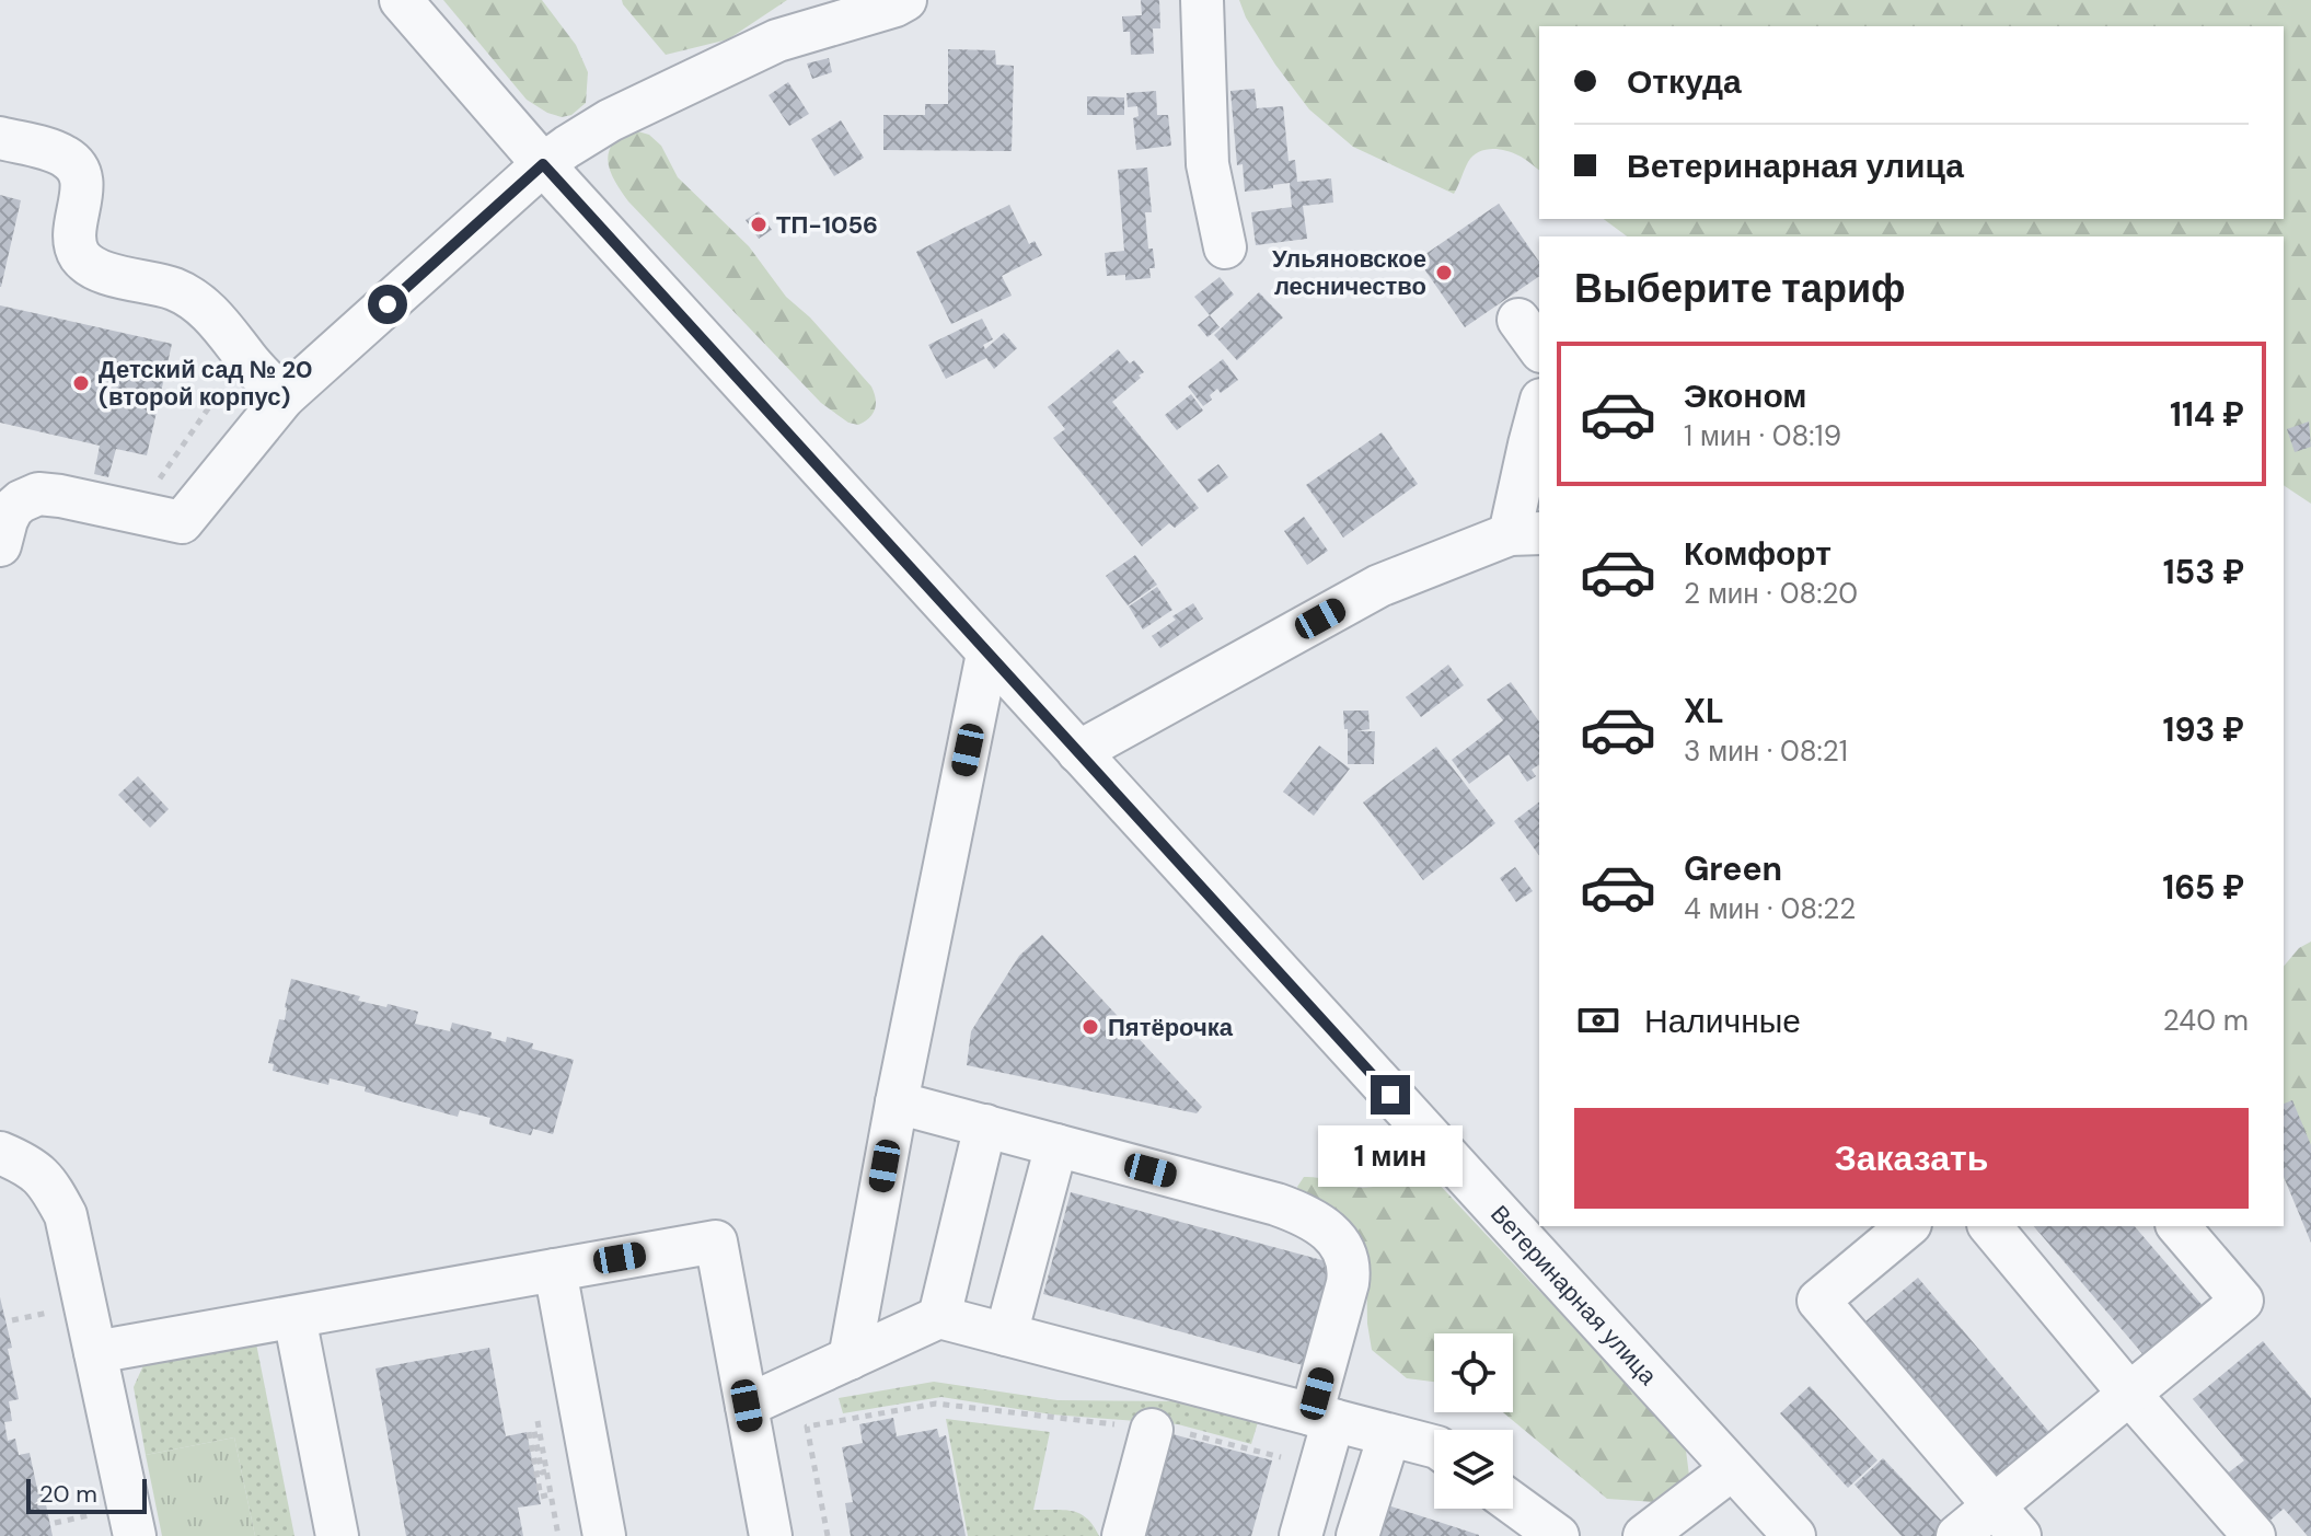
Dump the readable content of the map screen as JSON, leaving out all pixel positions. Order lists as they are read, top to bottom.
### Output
{
  "streets": {
    "street": ["Ветеринарная улица"]
  },
  "places": [
    "ТП-1056",
    "Ульяновское лесничество",
    "Детский сад № 20 (второй корпус)",
    "Пятёрочка"
  ],
  "scale_bar": "20 m",
  "page": {
    "banner": ["Откуда", "Ветеринарная улица"],
    "heading": "Выберите тариф",
    "list": [
      {
        "name": "Эконом",
        "note": "1 мин · 08:19",
        "value": "114 ₽"
      },
      {
        "name": "Комфорт",
        "note": "2 мин · 08:20",
        "value": "153 ₽"
      },
      {
        "name": "XL",
        "note": "3 мин · 08:21",
        "value": "193 ₽"
      },
      {
        "name": "Green",
        "note": "4 мин · 08:22",
        "value": "165 ₽"
      }
    ],
    "pay": ["Наличные", "240 m"],
    "buttons": "Заказать",
    "bubble": "1 мин",
    "scale": "20 m"
  }
}
